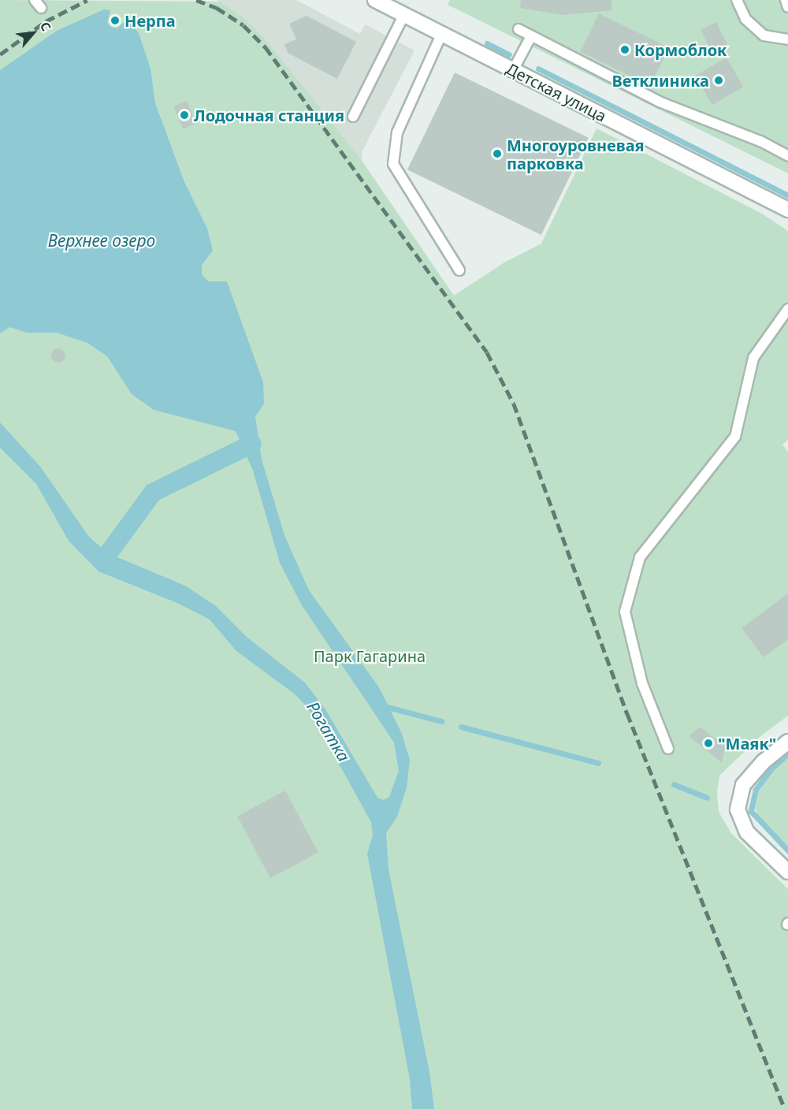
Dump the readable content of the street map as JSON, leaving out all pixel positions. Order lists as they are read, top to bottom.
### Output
{
  "streets": {
    "street": ["Детская улица"]
  },
  "water": ["Верхнее озеро", "Рогатка"],
  "parks": ["Парк Гагарина"],
  "places": [
    "Нерпа",
    "Кормоблок",
    "Ветклиника",
    "Лодочная станция",
    "Многоуровневая парковка",
    "\"Маяк\""
  ],
  "north": "top right"
}
